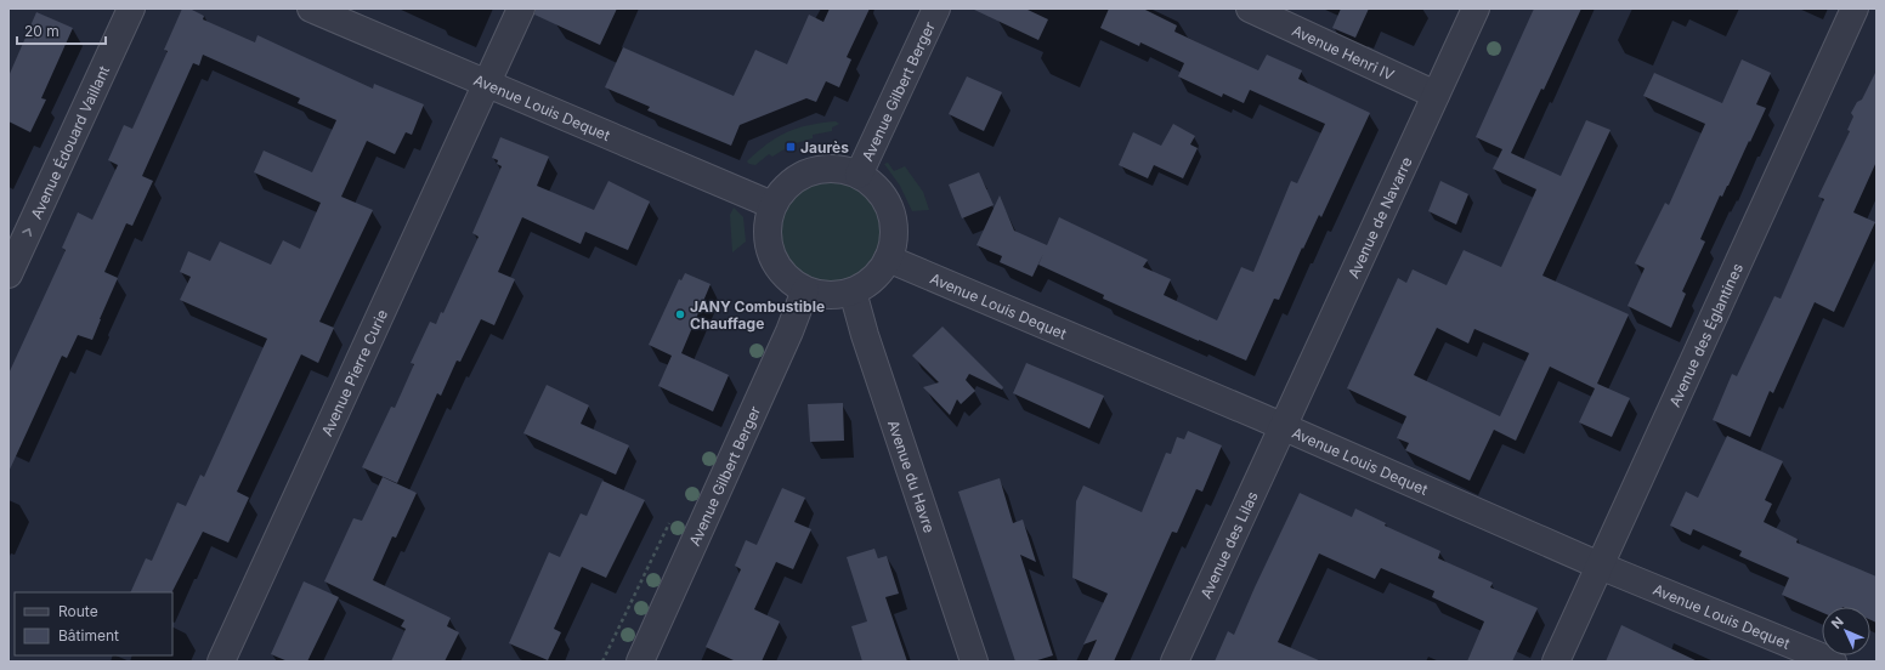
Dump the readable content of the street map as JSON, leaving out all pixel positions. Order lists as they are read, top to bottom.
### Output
{
  "streets": {
    "street": [
      "Avenue Henri IV",
      "Avenue Gilbert Berger",
      "Avenue Louis Dequet",
      "Avenue Édouard Vaillant",
      "Avenue de Navarre",
      "Avenue des Églantines",
      "Avenue Pierre Curie",
      "Avenue du Havre",
      "Avenue des Lilas"
    ]
  },
  "crossings": [
    ["Avenue Henri IV", "Avenue de Navarre"],
    ["Avenue Gilbert Berger", "Avenue Louis Dequet"],
    ["Avenue Gilbert Berger", "Avenue du Havre"],
    ["Avenue Louis Dequet", "Avenue de Navarre"],
    ["Avenue Louis Dequet", "Avenue des Églantines"],
    ["Avenue Louis Dequet", "Avenue Pierre Curie"],
    ["Avenue Louis Dequet", "Avenue du Havre"],
    ["Avenue Louis Dequet", "Avenue des Lilas"],
    ["Avenue de Navarre", "Avenue des Lilas"]
  ],
  "one_way": ["Avenue Édouard Vaillant"],
  "places": {
    "transit": ["Jaurès"],
    "other": ["JANY Combustible Chauffage"]
  },
  "legend": ["Route", "Bâtiment"],
  "scale_bar": "20 m",
  "north": "top left"
}
